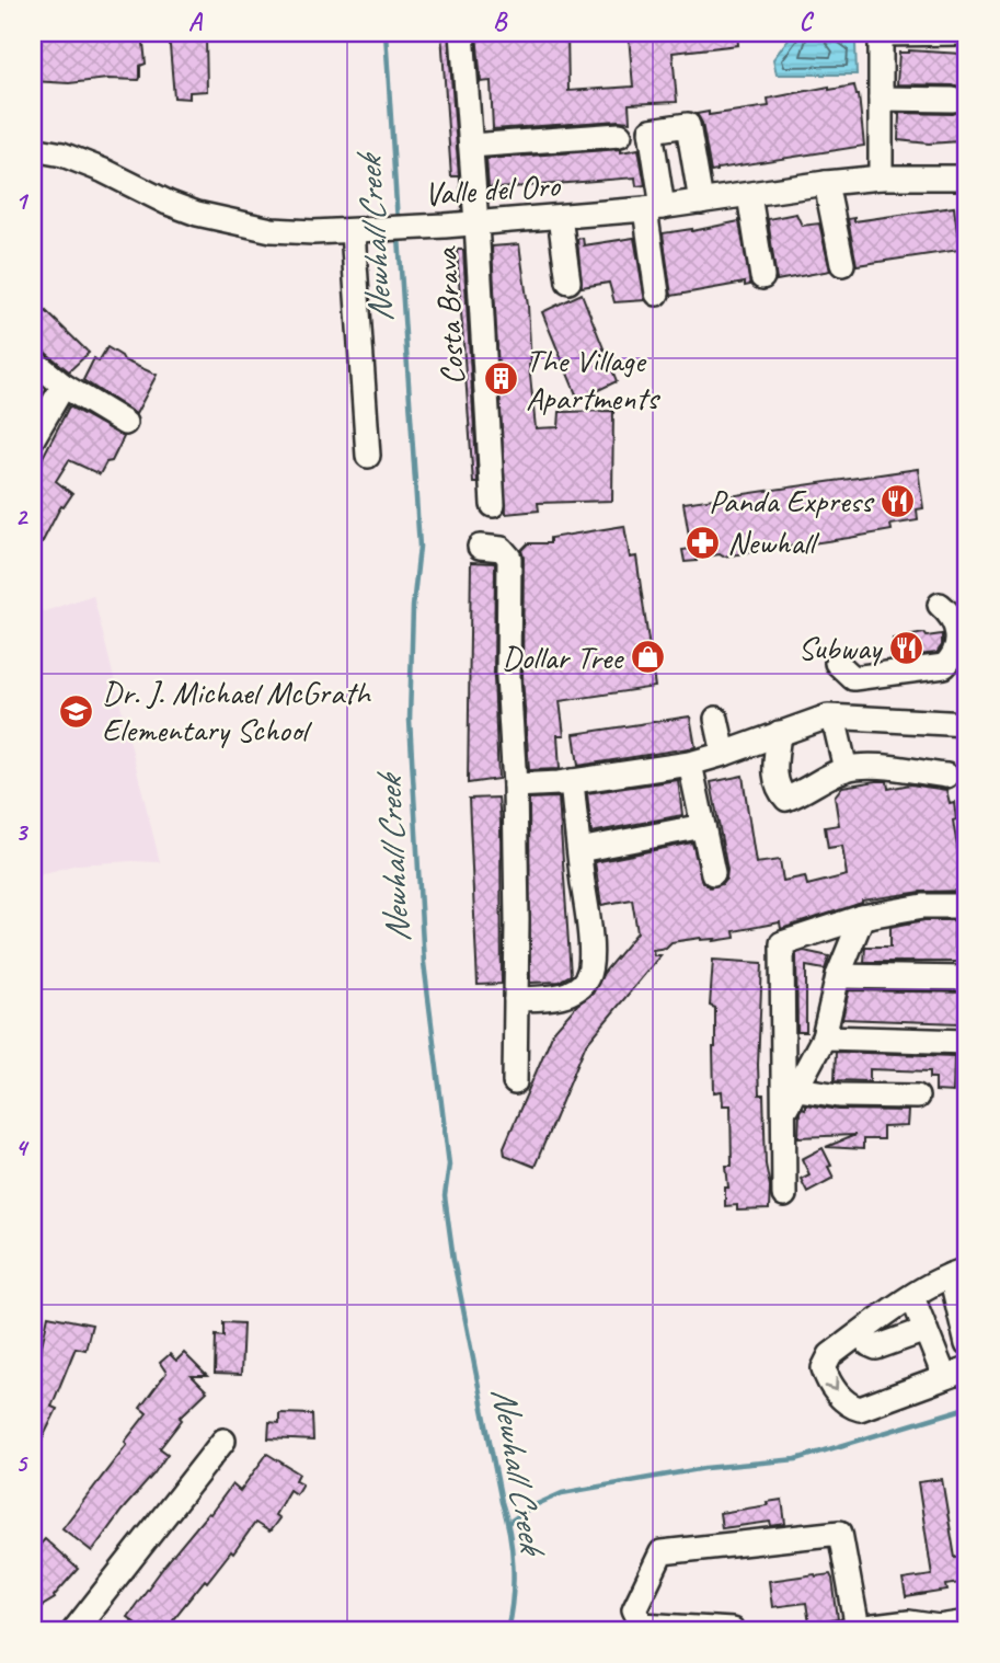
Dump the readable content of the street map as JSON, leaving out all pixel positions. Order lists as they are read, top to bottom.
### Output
{
  "streets": {
    "street": ["Valle del Oro", "Costa Brava"]
  },
  "crossings": [
    ["Valle del Oro", "Costa Brava"]
  ],
  "water": ["Newhall Creek"],
  "places": {
    "building": ["The Village Apartments"],
    "restaurant": ["Panda Express", "Subway"],
    "pharmacy": ["Newhall"],
    "shop": ["Dollar Tree"],
    "school or university": ["Dr. J. Michael McGrath Elementary School"]
  },
  "grid": {
    "columns": ["A", "B", "C"],
    "rows": [
      "1",
      "2",
      "3",
      "4",
      "5"
    ]
  }
}
